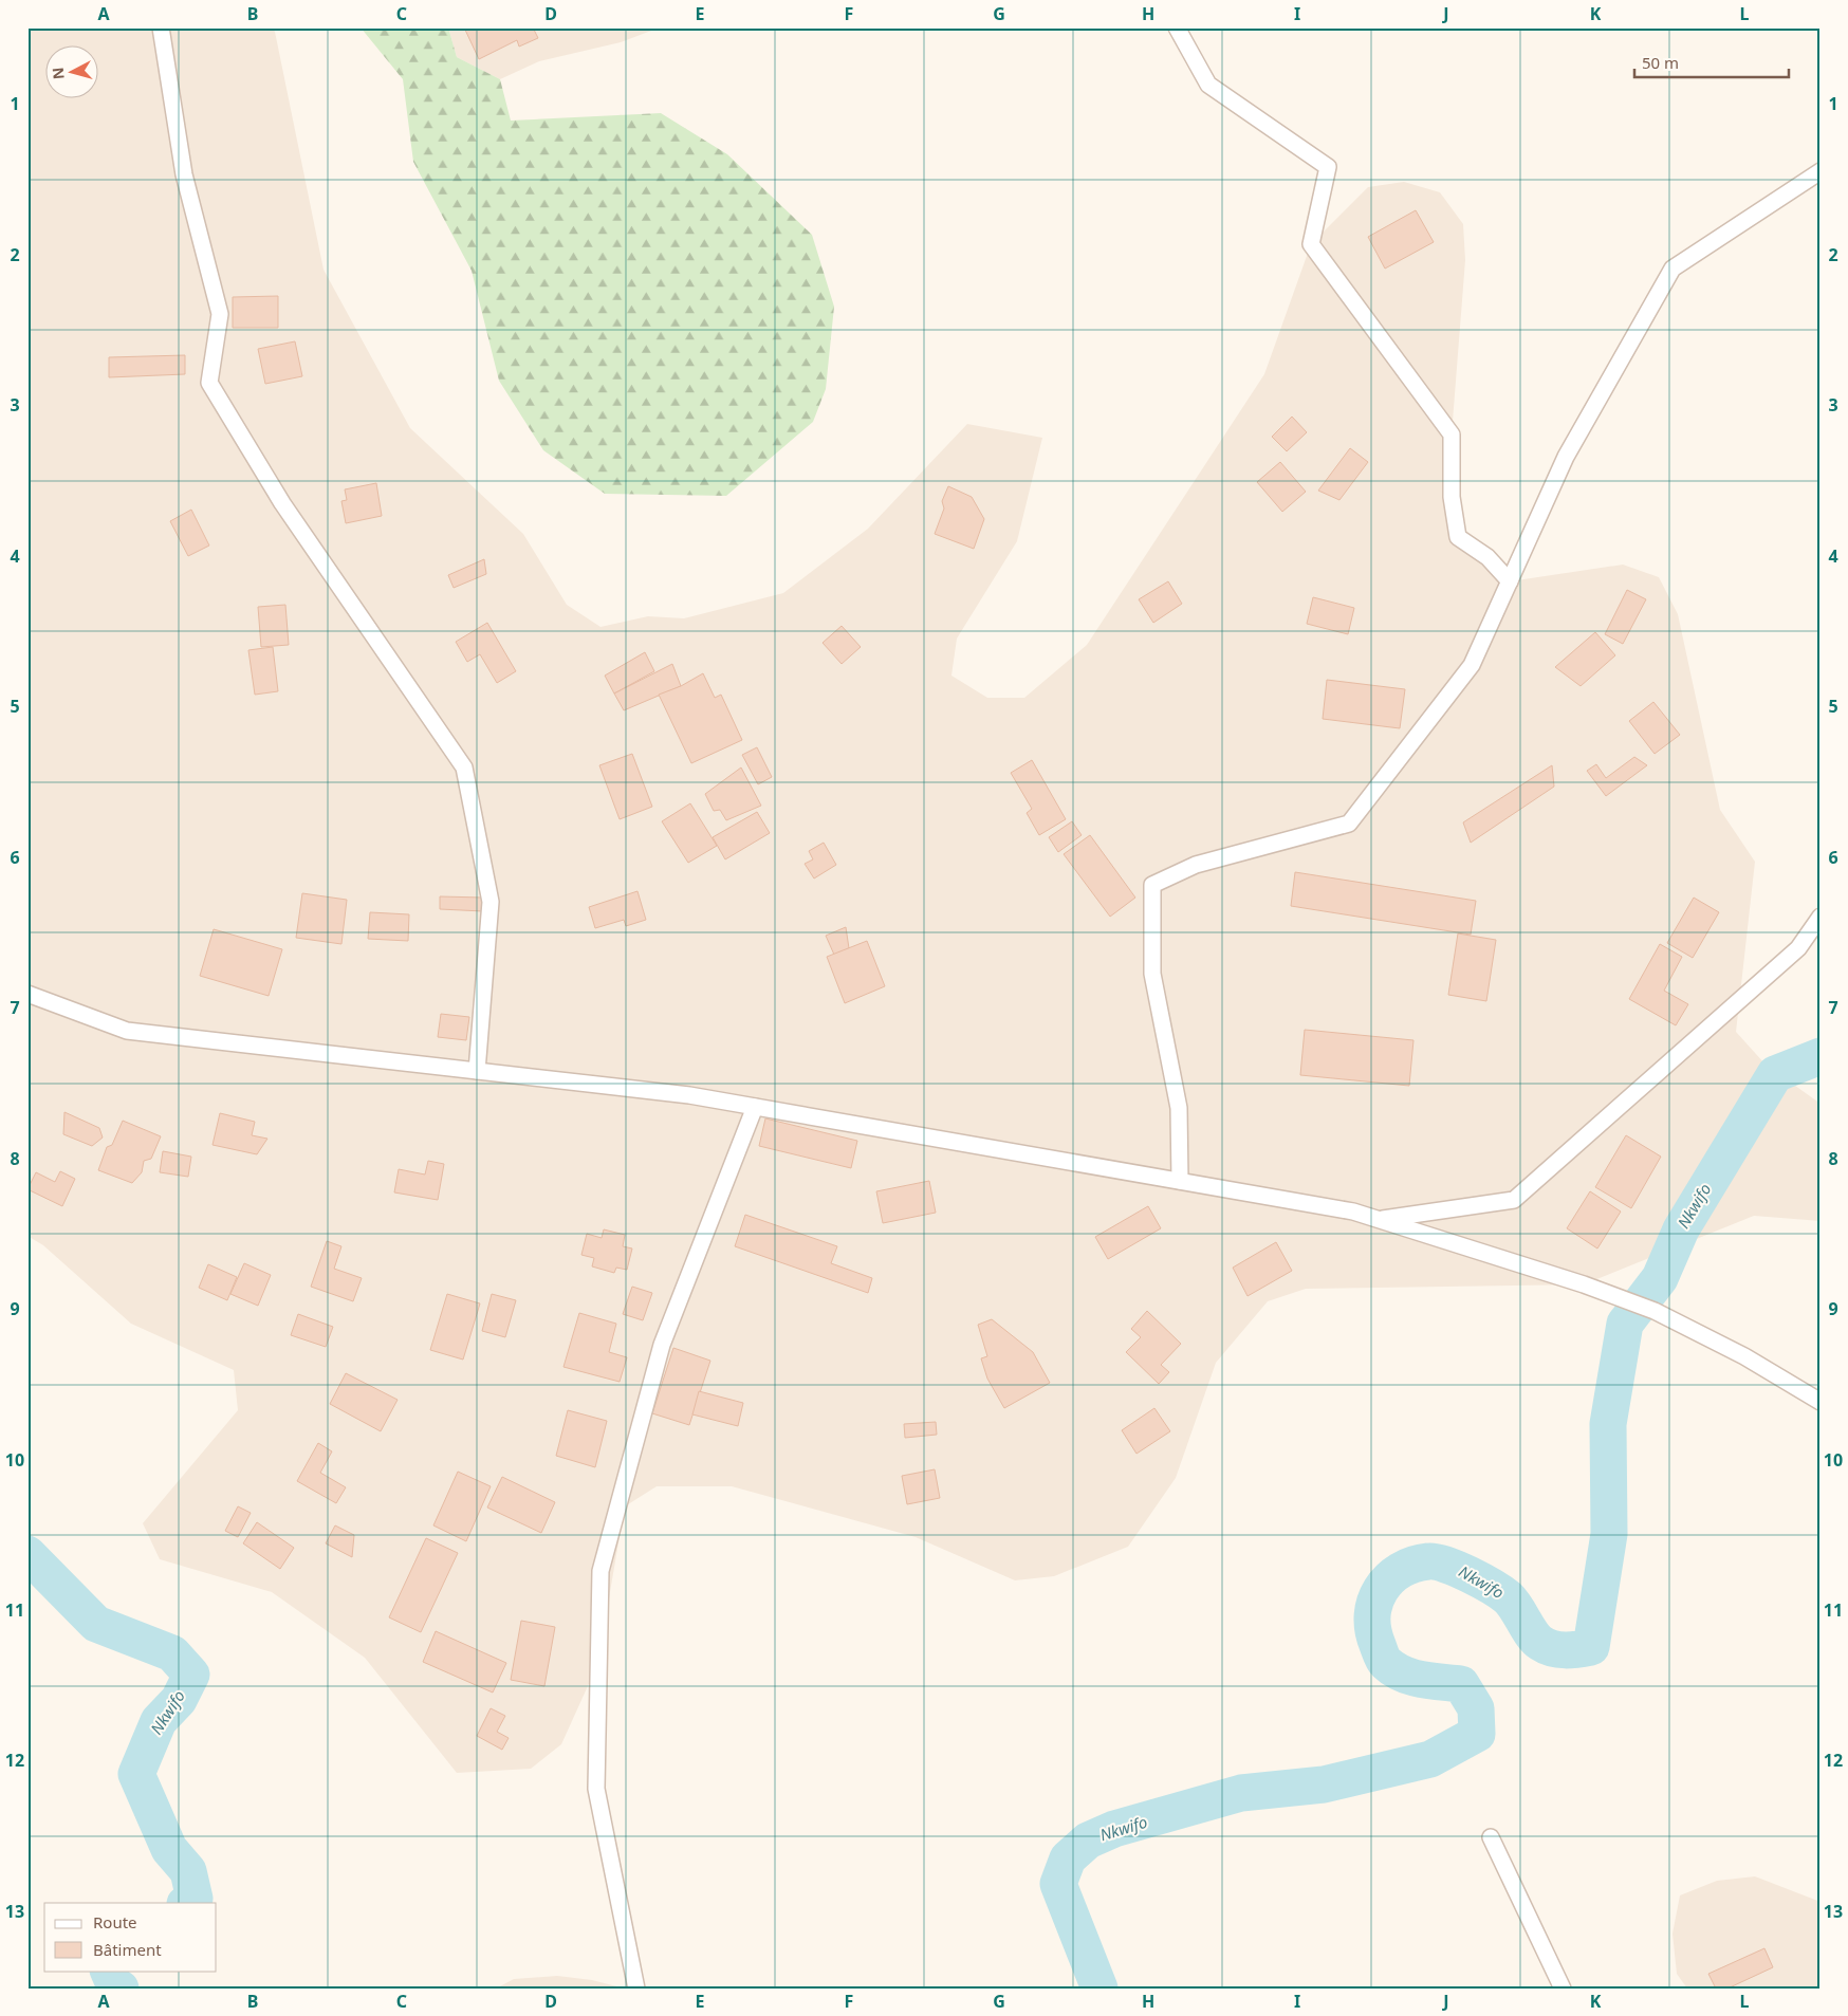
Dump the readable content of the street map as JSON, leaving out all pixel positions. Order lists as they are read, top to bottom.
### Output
{
  "water": ["Nkwifo"],
  "legend": ["Route", "Bâtiment"],
  "scale_bar": "50 m",
  "north": "left",
  "grid": {
    "columns": [
      "A",
      "B",
      "C",
      "D",
      "E",
      "F",
      "G",
      "H",
      "I",
      "J",
      "K",
      "L"
    ],
    "rows": [
      "1",
      "2",
      "3",
      "4",
      "5",
      "6",
      "7",
      "8",
      "9",
      "10",
      "11",
      "12",
      "13"
    ]
  }
}
